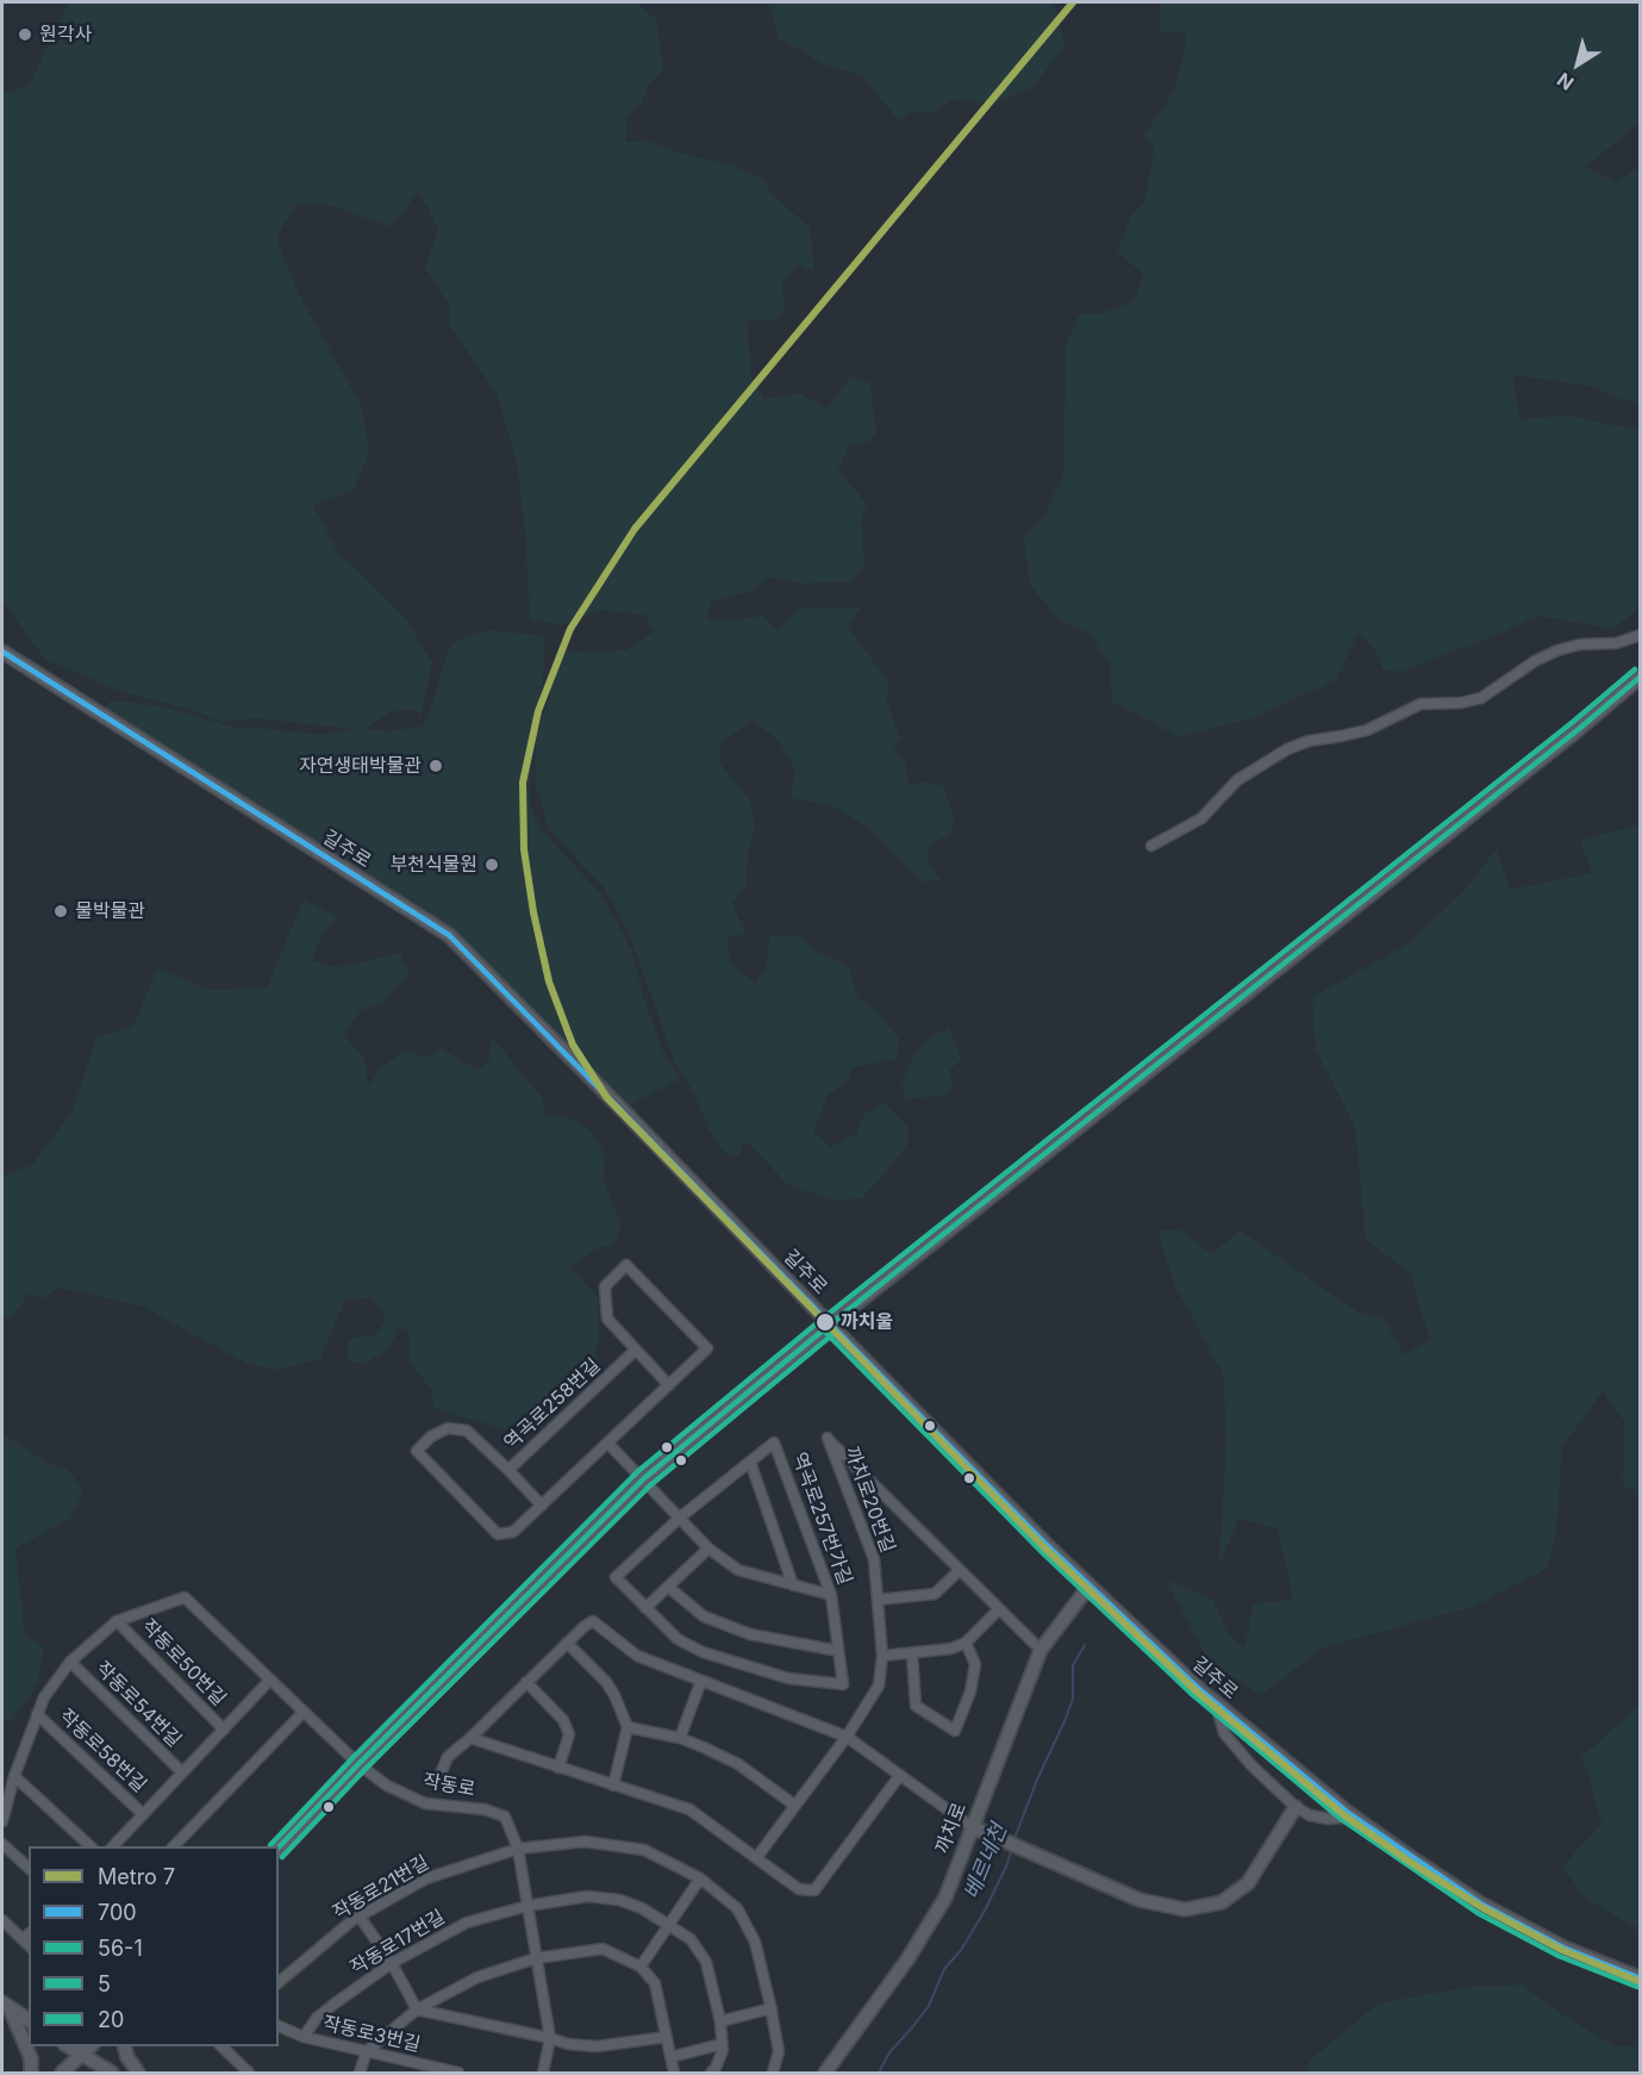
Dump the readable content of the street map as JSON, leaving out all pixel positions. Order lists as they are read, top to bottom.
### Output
{
  "streets": {
    "street": [
      "길주로",
      "역곡로258번길",
      "까치로20번길",
      "역곡로257번가길",
      "작동로50번길",
      "작동로54번길",
      "작동로58번길",
      "작동로",
      "까치로",
      "작동로21번길",
      "작동로17번길",
      "작동로3번길"
    ]
  },
  "crossings": [
    ["길주로", "까치로"],
    ["작동로50번길", "작동로"],
    ["작동로", "작동로21번길"],
    ["작동로", "작동로17번길"],
    ["작동로17번길", "작동로3번길"]
  ],
  "water": ["베르네천"],
  "places": [
    "원각사",
    "자연생태박물관",
    "부천식물원",
    "물박물관",
    "까치울"
  ],
  "lines": [
    "metro line 7",
    "transit line 700",
    "transit line 20",
    "transit line 5",
    "transit line 56-1"
  ],
  "legend": [
    "Metro 7",
    "700",
    "56-1",
    "5",
    "20"
  ],
  "north": "bottom left"
}
